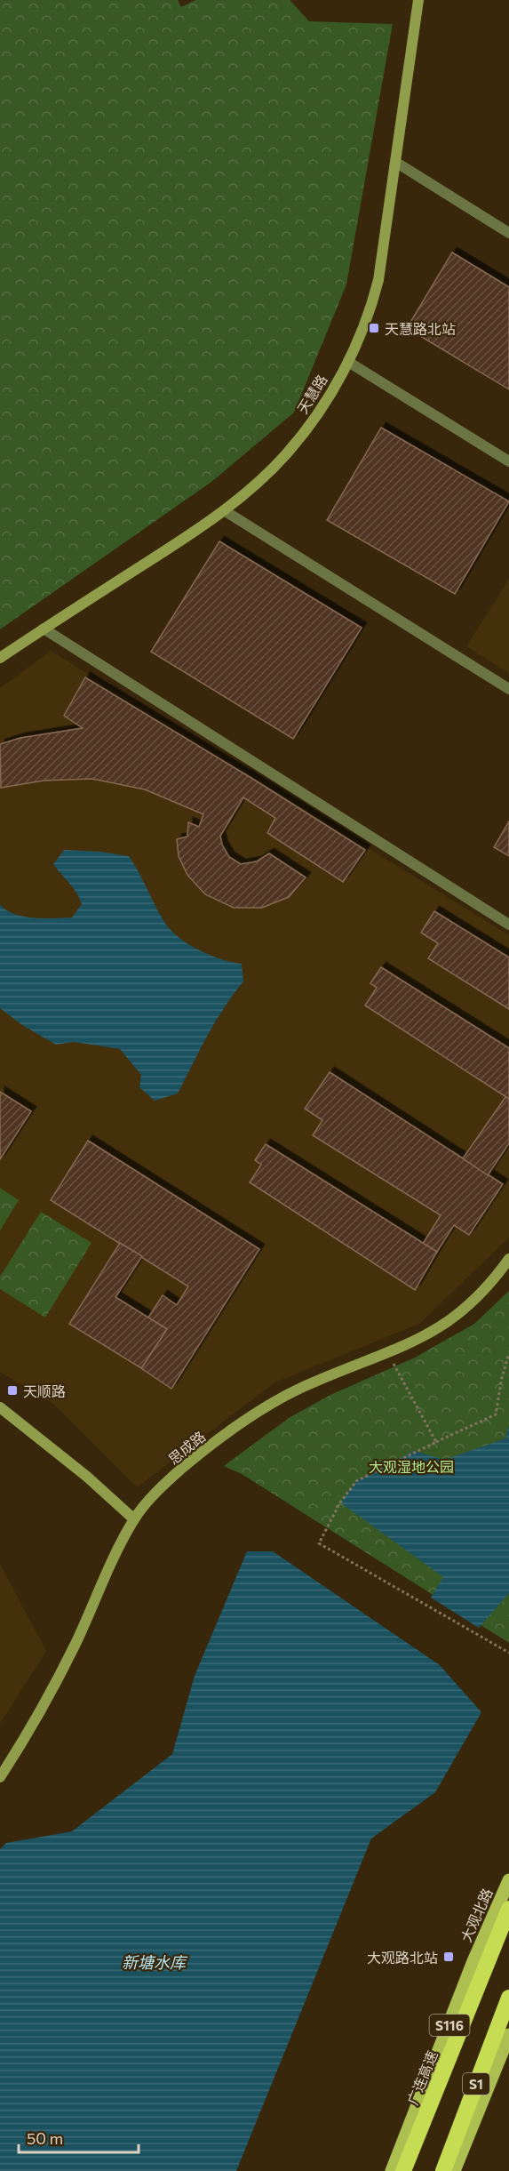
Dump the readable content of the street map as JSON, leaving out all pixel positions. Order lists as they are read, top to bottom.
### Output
{
  "streets": {
    "highway": ["广连高速", "S1"],
    "main road": ["大观北路", "S116"],
    "street": ["天慧路", "思成路"]
  },
  "water": ["新塘水库"],
  "parks": ["大观湿地公园"],
  "places": {
    "transit": ["天慧路北站", "天顺路", "大观路北站"]
  },
  "scale_bar": "50 m"
}
